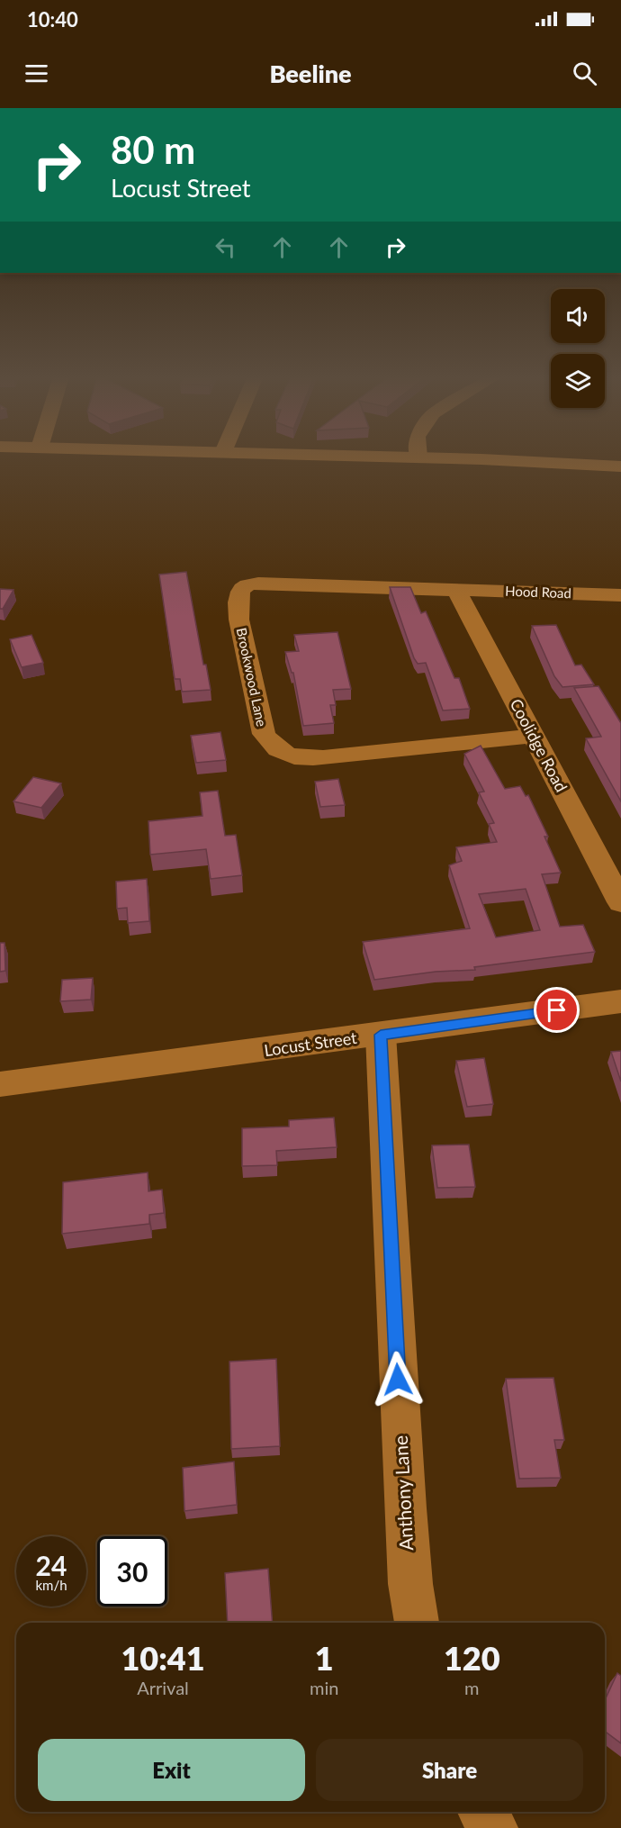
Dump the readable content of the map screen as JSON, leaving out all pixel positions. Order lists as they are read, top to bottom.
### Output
{
  "streets": {
    "street": [
      "Hood Road",
      "Brookwood Lane",
      "Coolidge Road",
      "Locust Street",
      "Anthony Lane"
    ]
  },
  "crossings": [
    ["Hood Road", "Brookwood Lane"],
    ["Hood Road", "Coolidge Road"],
    ["Brookwood Lane", "Coolidge Road"],
    ["Locust Street", "Anthony Lane"]
  ],
  "page": {
    "status": "10:40",
    "header": "Beeline",
    "turn": ["80 m", "Locust Street"],
    "speed": "24 km/h",
    "limit": "30",
    "eta": [
      "10:41",
      "Arrival",
      "1",
      "min",
      "120",
      "m"
    ],
    "buttons": ["Exit", "Share"]
  }
}
